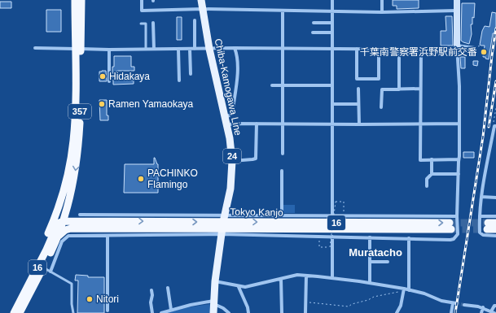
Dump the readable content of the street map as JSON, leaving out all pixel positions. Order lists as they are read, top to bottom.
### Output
{
  "streets": {
    "highway": ["357", "Tokyo Kanjo", "16"],
    "main road": ["Chiba-Kamogawa Line", "24"]
  },
  "crossings": [
    ["Chiba-Kamogawa Line", "Tokyo Kanjo"],
    ["357", "Tokyo Kanjo"],
    ["357", "16"],
    ["Tokyo Kanjo", "16"]
  ],
  "districts": ["Muratacho"],
  "places": [
    "千葉南警察署浜野駅前交番",
    "Hidakaya",
    "Ramen Yamaokaya",
    "PACHINKO Flamingo",
    "Nitori"
  ]
}
